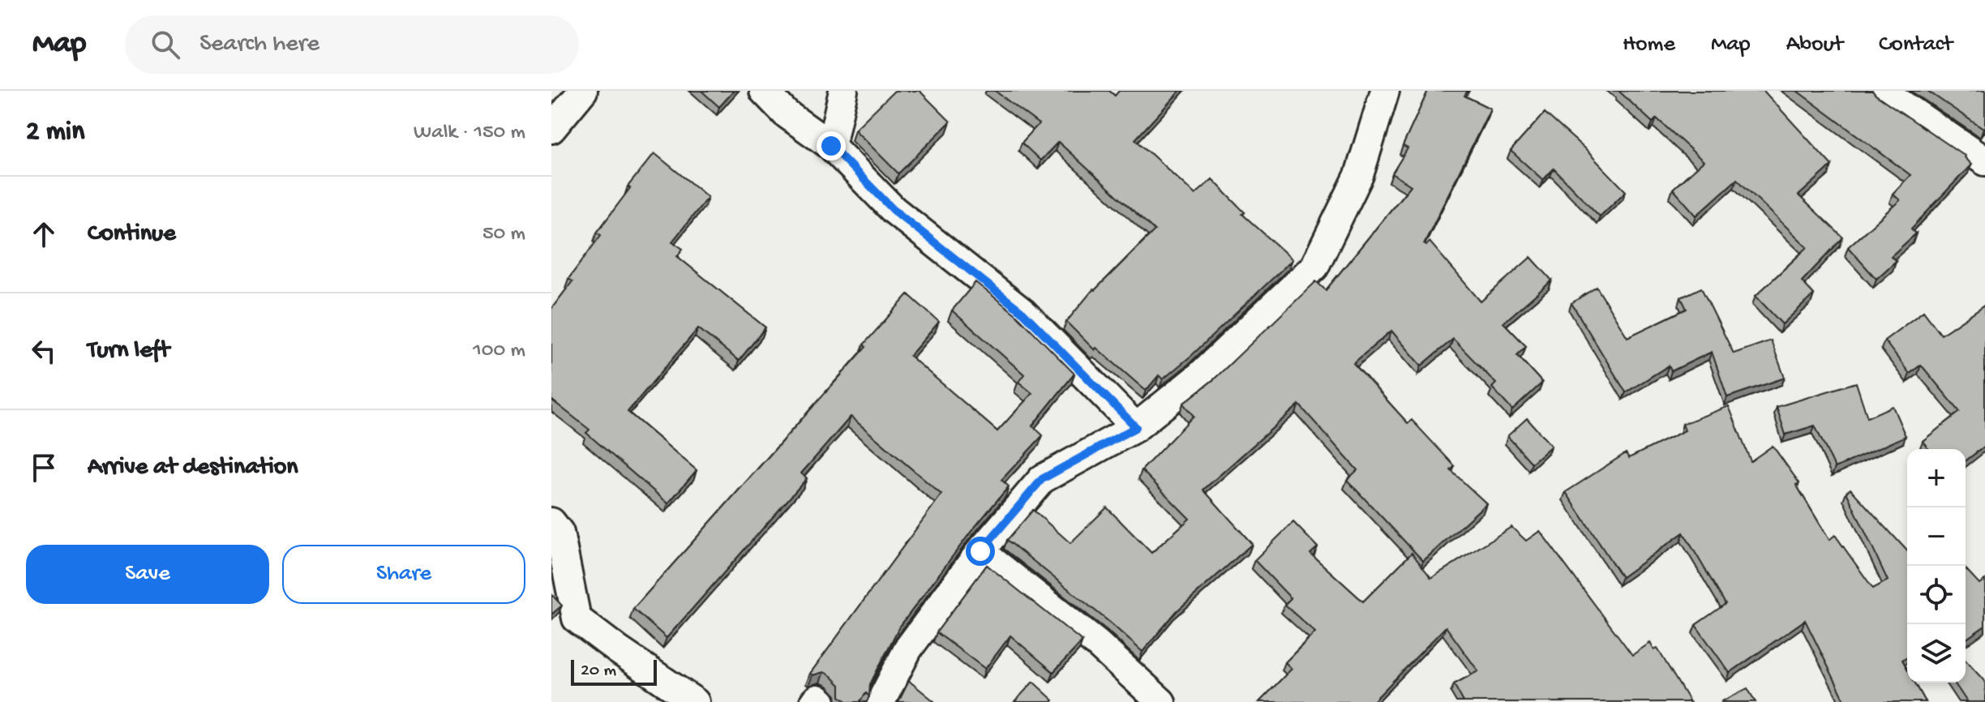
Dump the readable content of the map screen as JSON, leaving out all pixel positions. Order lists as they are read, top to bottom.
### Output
{
  "scale_bar": "20 m",
  "page": {
    "header": "Map",
    "search": "Search here",
    "nav": [
      "Home",
      "Map",
      "About",
      "Contact"
    ],
    "heading": ["2 min", "Walk · 150 m"],
    "list": [
      ["Continue", "50 m"],
      ["Turn left", "100 m"],
      "Arrive at destination"
    ],
    "map_buttons": ["+", "−"],
    "buttons": ["Save", "Share"],
    "scale": "20 m"
  }
}
